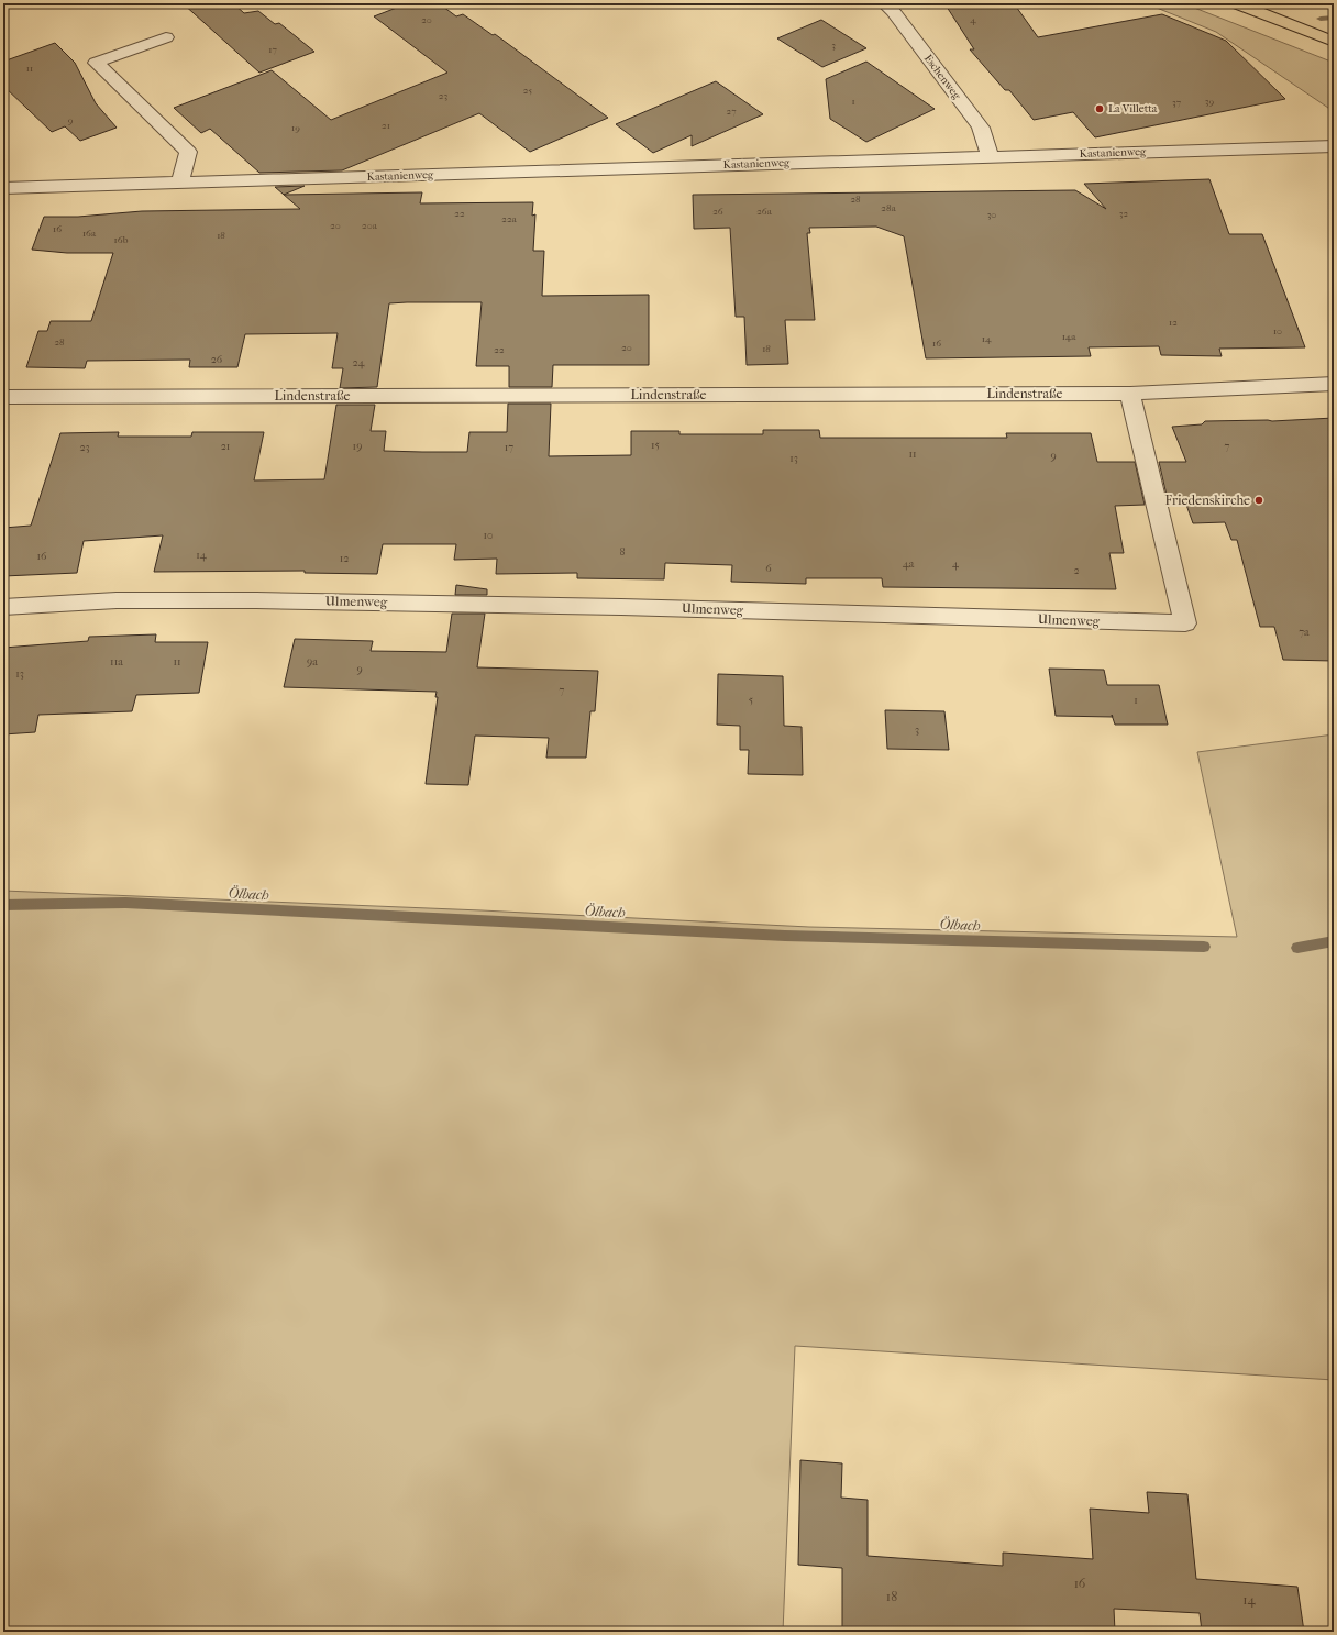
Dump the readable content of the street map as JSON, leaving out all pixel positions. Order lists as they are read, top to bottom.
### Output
{
  "streets": {
    "street": [
      "Eschenweg",
      "Kastanienweg",
      "Lindenstraße",
      "Ulmenweg"
    ]
  },
  "crossings": [
    ["Eschenweg", "Kastanienweg"],
    ["Lindenstraße", "Ulmenweg"]
  ],
  "water": ["Ölbach"],
  "places": ["La Villetta", "Friedenskirche"],
  "house_numbers": [
    "20",
    "4",
    "3",
    "17",
    "11",
    "25",
    "23",
    "1",
    "39",
    "37",
    "27",
    "9",
    "21",
    "19",
    "28",
    "28a",
    "26",
    "26a",
    "22",
    "32",
    "30",
    "22a",
    "20",
    "20a",
    "16",
    "16a",
    "18",
    "16b",
    "12",
    "10",
    "14a",
    "14",
    "28",
    "16",
    "20",
    "18",
    "22",
    "26",
    "24",
    "15",
    "21",
    "19",
    "7",
    "23",
    "17",
    "11",
    "9",
    "13",
    "10",
    "8",
    "14",
    "16",
    "12",
    "4a",
    "4",
    "6",
    "2",
    "7a",
    "11a",
    "11",
    "9a",
    "9",
    "13",
    "7",
    "5",
    "1",
    "3",
    "16",
    "18",
    "14"
  ]
}
